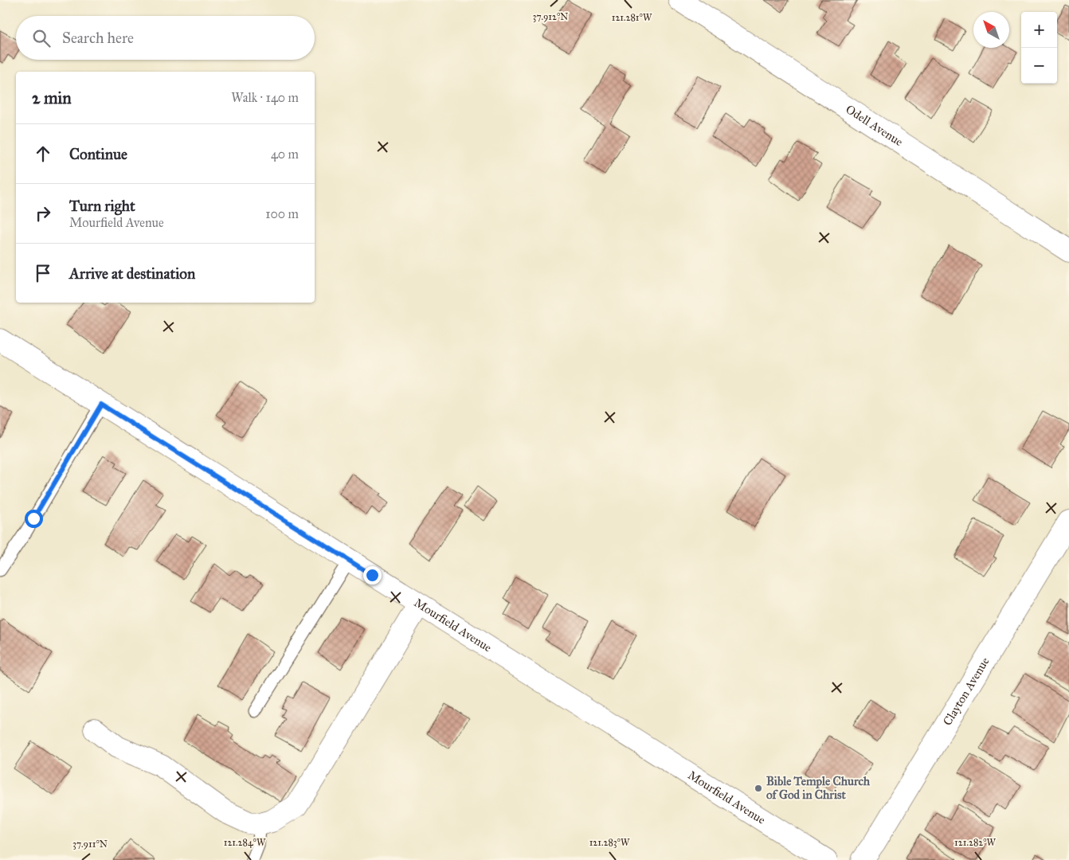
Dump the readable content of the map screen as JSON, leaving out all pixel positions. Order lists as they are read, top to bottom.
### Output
{
  "streets": {
    "street": ["Odell Avenue", "Mourfield Avenue", "Clayton Avenue"]
  },
  "places": ["Bible Temple Church of God in Christ"],
  "north": "top left",
  "page": {
    "map_buttons": ["+", "−"],
    "search": "Search here",
    "heading": ["2 min", "Walk · 140 m"],
    "list": [
      ["Continue", "40 m"],
      ["Turn right", "Mourfield Avenue", "100 m"],
      "Arrive at destination"
    ]
  },
  "coordinates": [
    "37.912°N",
    "121.281°W",
    "121.284°W",
    "121.283°W",
    "121.282°W",
    "37.911°N"
  ]
}
